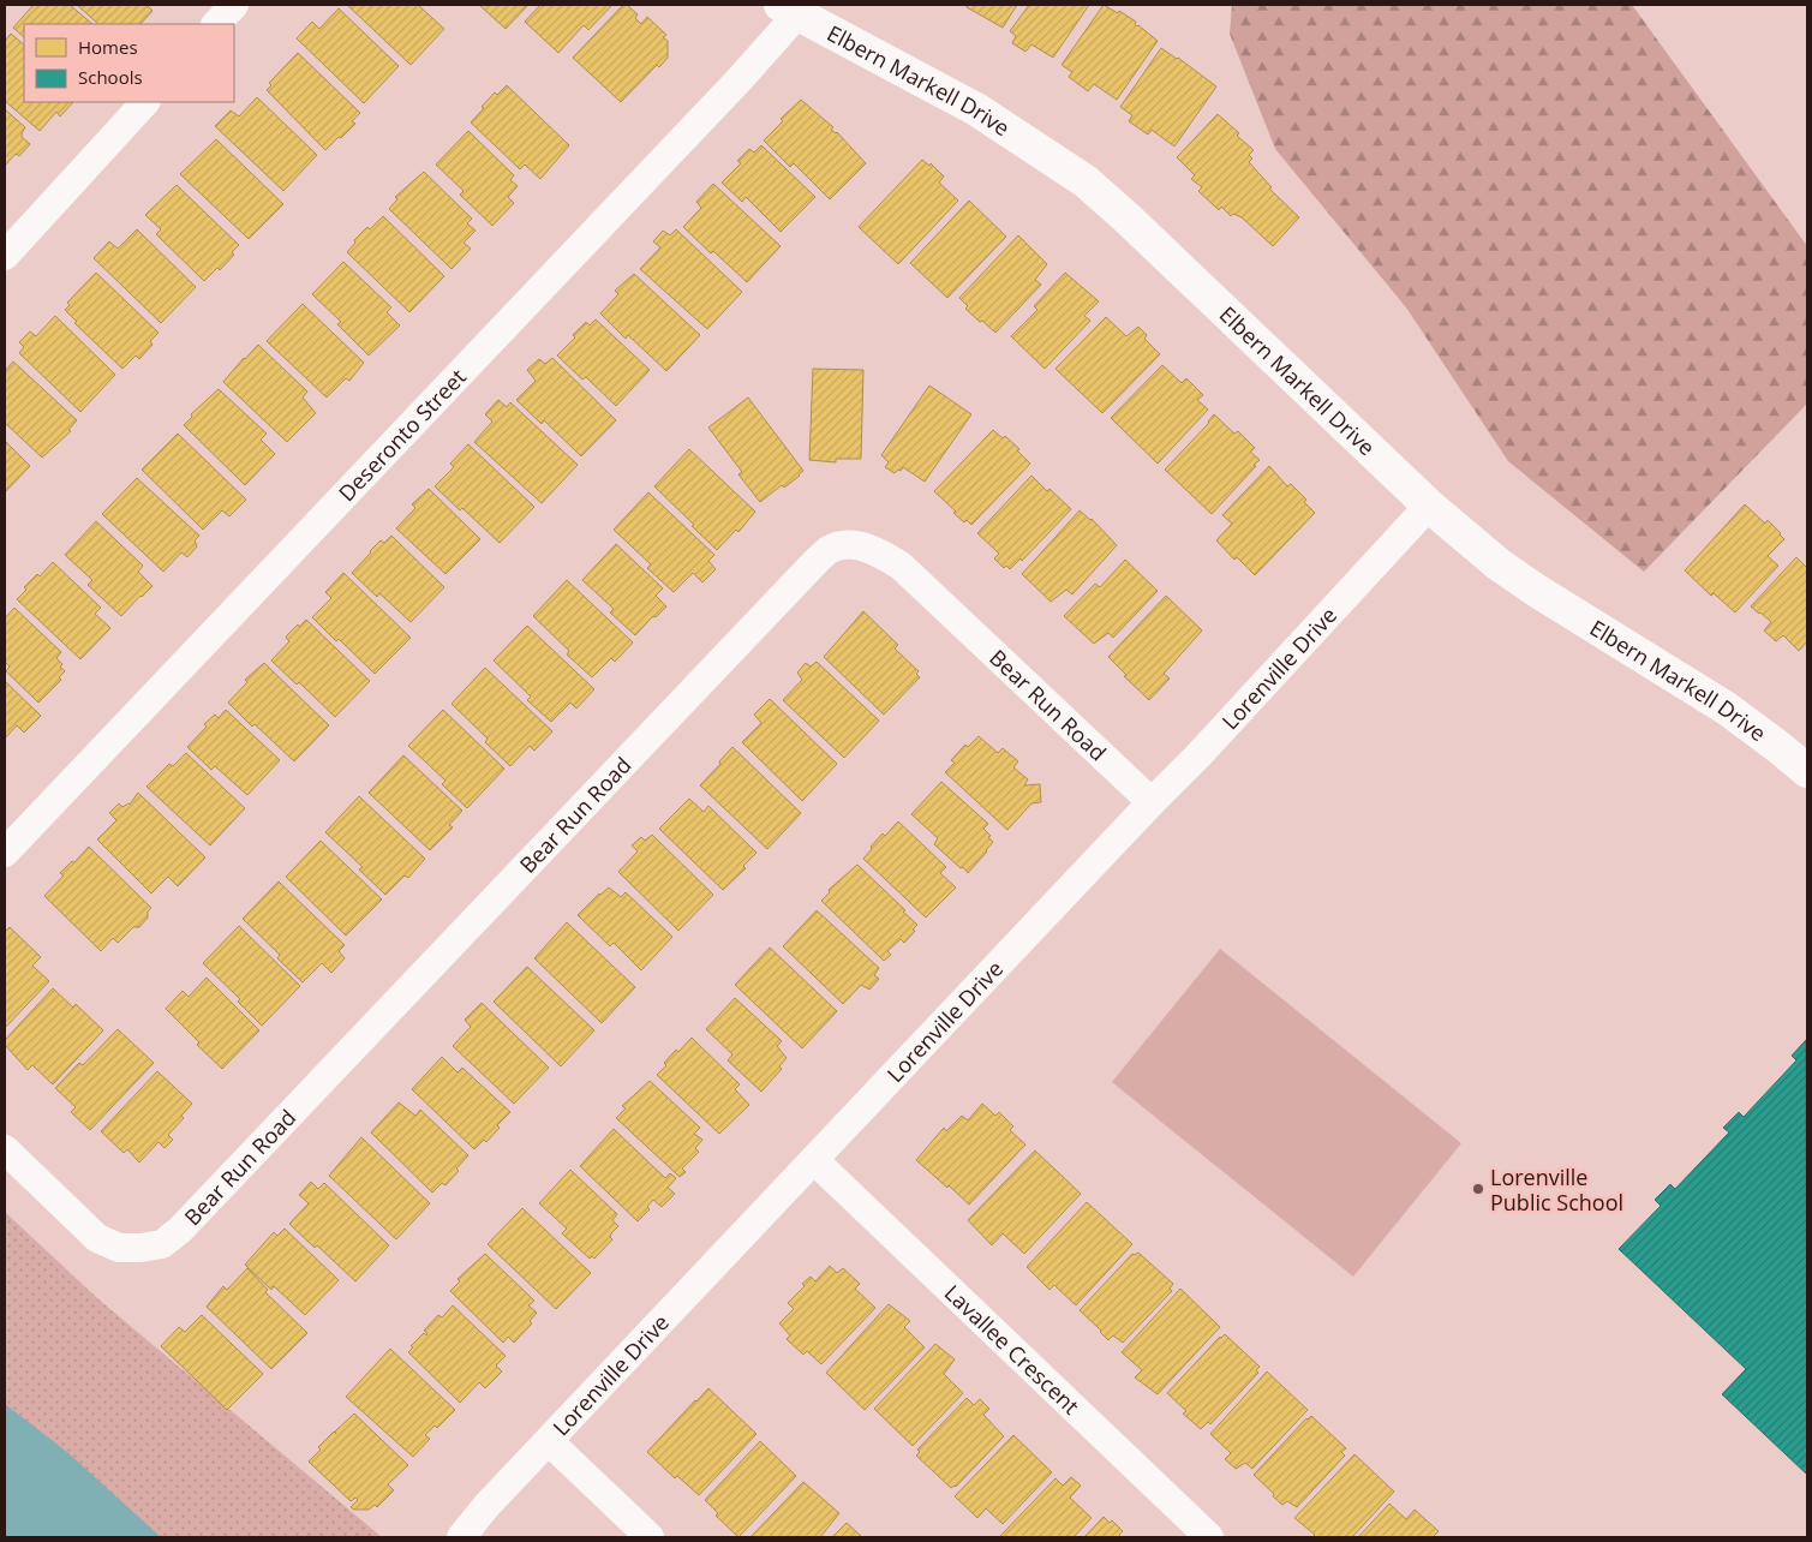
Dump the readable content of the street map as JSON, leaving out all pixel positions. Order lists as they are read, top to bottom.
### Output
{
  "streets": {
    "street": [
      "Elbern Markell Drive",
      "Deseronto Street",
      "Lorenville Drive",
      "Bear Run Road",
      "Lavallee Crescent"
    ]
  },
  "crossings": [
    ["Elbern Markell Drive", "Deseronto Street"],
    ["Elbern Markell Drive", "Lorenville Drive"],
    ["Lorenville Drive", "Bear Run Road"],
    ["Lorenville Drive", "Lavallee Crescent"]
  ],
  "places": ["Lorenville Public School"],
  "legend": ["Homes", "Schools"]
}
